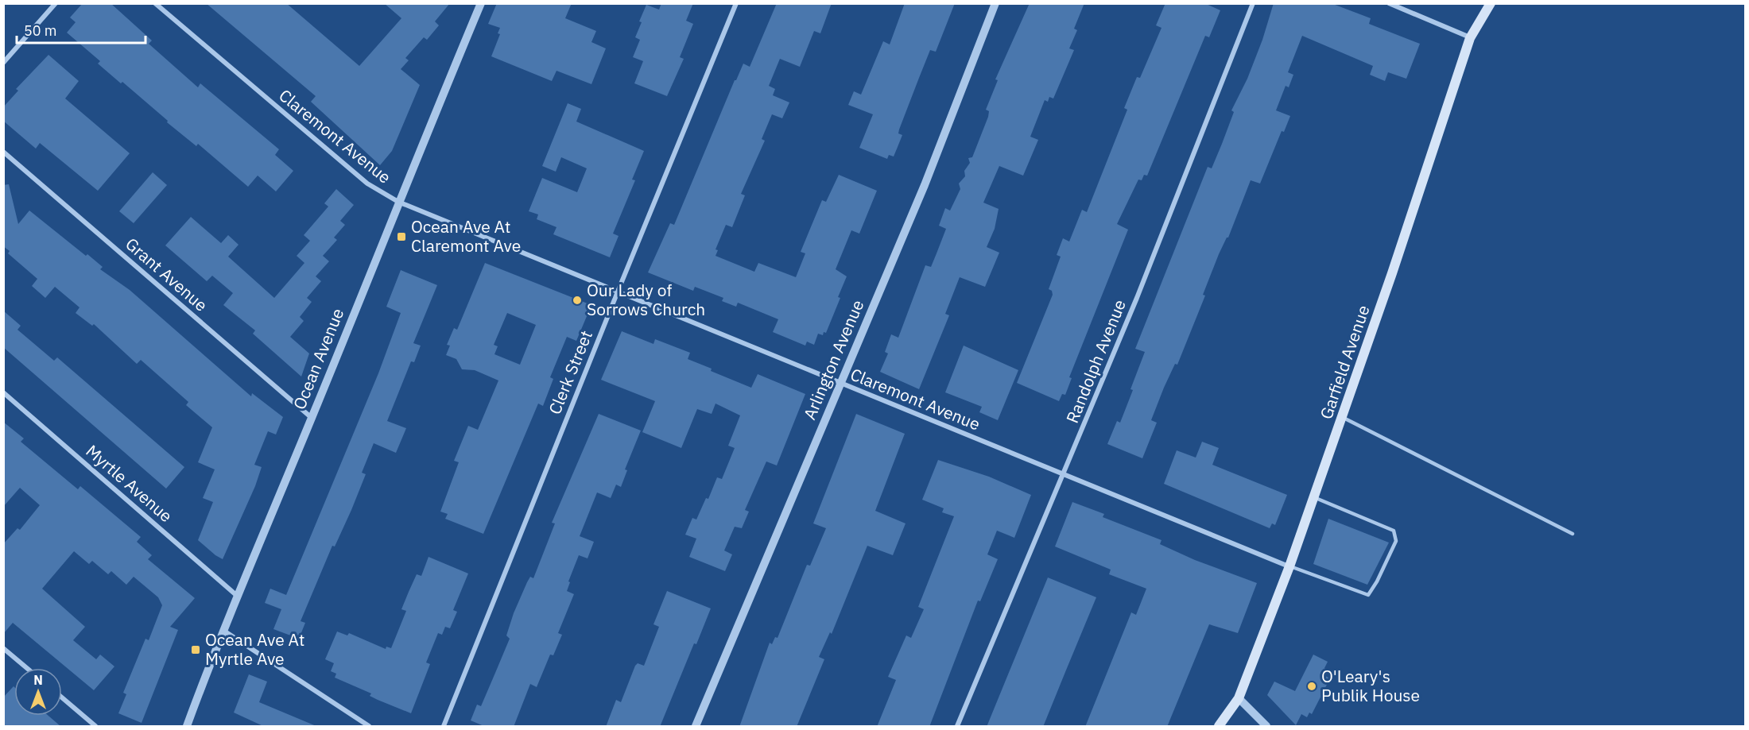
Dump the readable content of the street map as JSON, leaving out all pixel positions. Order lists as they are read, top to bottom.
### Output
{
  "streets": {
    "main road": ["Garfield Avenue"],
    "street": [
      "Claremont Avenue",
      "Grant Avenue",
      "Ocean Avenue",
      "Arlington Avenue",
      "Randolph Avenue",
      "Clerk Street",
      "Myrtle Avenue"
    ]
  },
  "crossings": [
    ["Claremont Avenue", "Ocean Avenue"],
    ["Claremont Avenue", "Arlington Avenue"],
    ["Claremont Avenue", "Randolph Avenue"],
    ["Claremont Avenue", "Garfield Avenue"],
    ["Claremont Avenue", "Clerk Street"],
    ["Grant Avenue", "Ocean Avenue"],
    ["Ocean Avenue", "Myrtle Avenue"]
  ],
  "places": {
    "transit": ["Ocean Ave At Claremont Ave", "Ocean Ave At Myrtle Ave"],
    "other": ["Our Lady of Sorrows Church", "O'Leary's Publik House"]
  },
  "scale_bar": "50 m",
  "north": "top"
}
